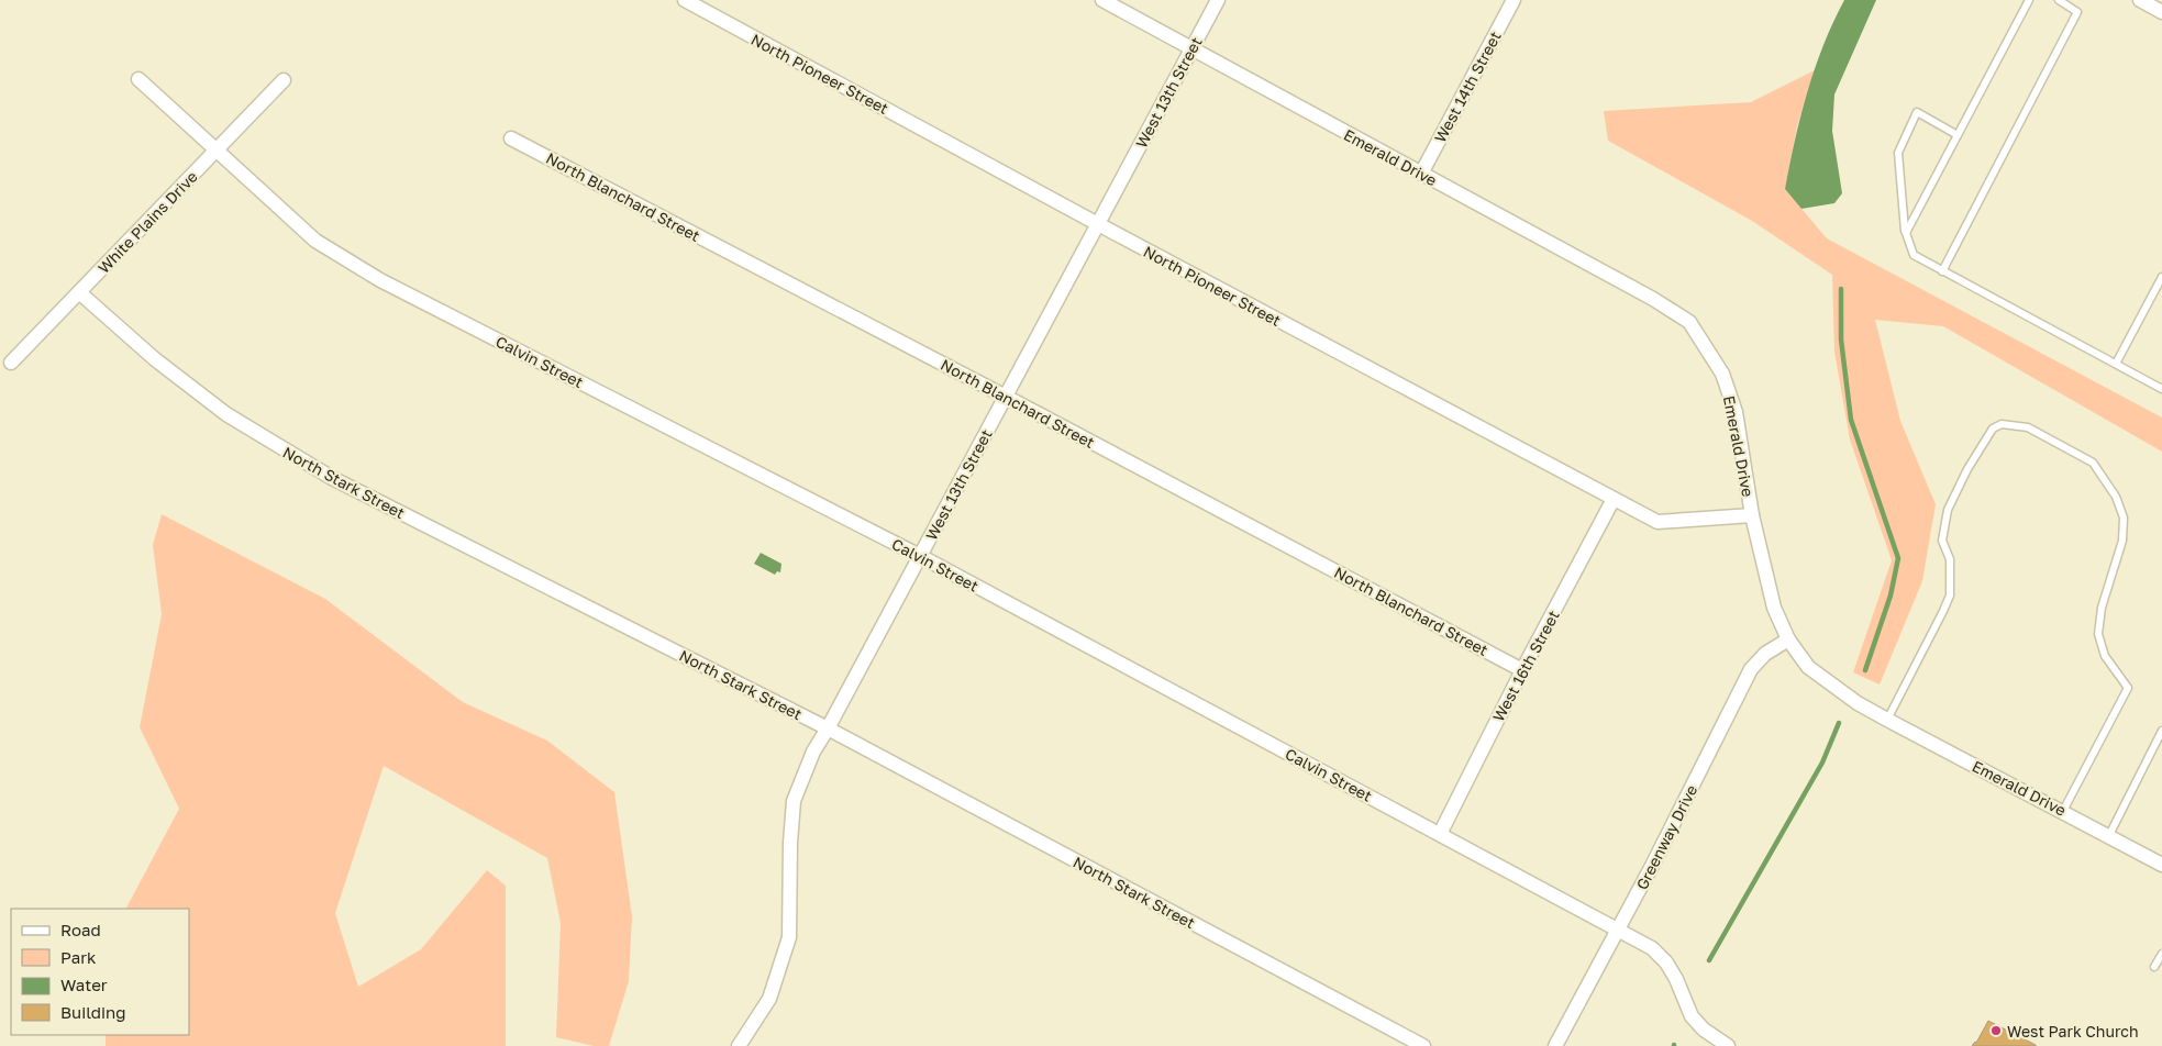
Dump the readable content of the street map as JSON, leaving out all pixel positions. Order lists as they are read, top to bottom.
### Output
{
  "streets": {
    "street": [
      "North Pioneer Street",
      "West 14th Street",
      "West 13th Street",
      "Emerald Drive",
      "North Blanchard Street",
      "White Plains Drive",
      "Calvin Street",
      "North Stark Street",
      "West 16th Street",
      "Greenway Drive"
    ]
  },
  "crossings": [
    ["North Pioneer Street", "West 13th Street"],
    ["North Pioneer Street", "Emerald Drive"],
    ["North Pioneer Street", "West 16th Street"],
    ["West 14th Street", "Emerald Drive"],
    ["West 13th Street", "Emerald Drive"],
    ["West 13th Street", "North Blanchard Street"],
    ["West 13th Street", "Calvin Street"],
    ["West 13th Street", "North Stark Street"],
    ["Emerald Drive", "Greenway Drive"],
    ["North Blanchard Street", "West 16th Street"],
    ["White Plains Drive", "Calvin Street"],
    ["White Plains Drive", "North Stark Street"],
    ["Calvin Street", "West 16th Street"],
    ["Calvin Street", "Greenway Drive"]
  ],
  "places": ["West Park Church"],
  "legend": [
    "Road",
    "Park",
    "Water",
    "Building"
  ]
}
